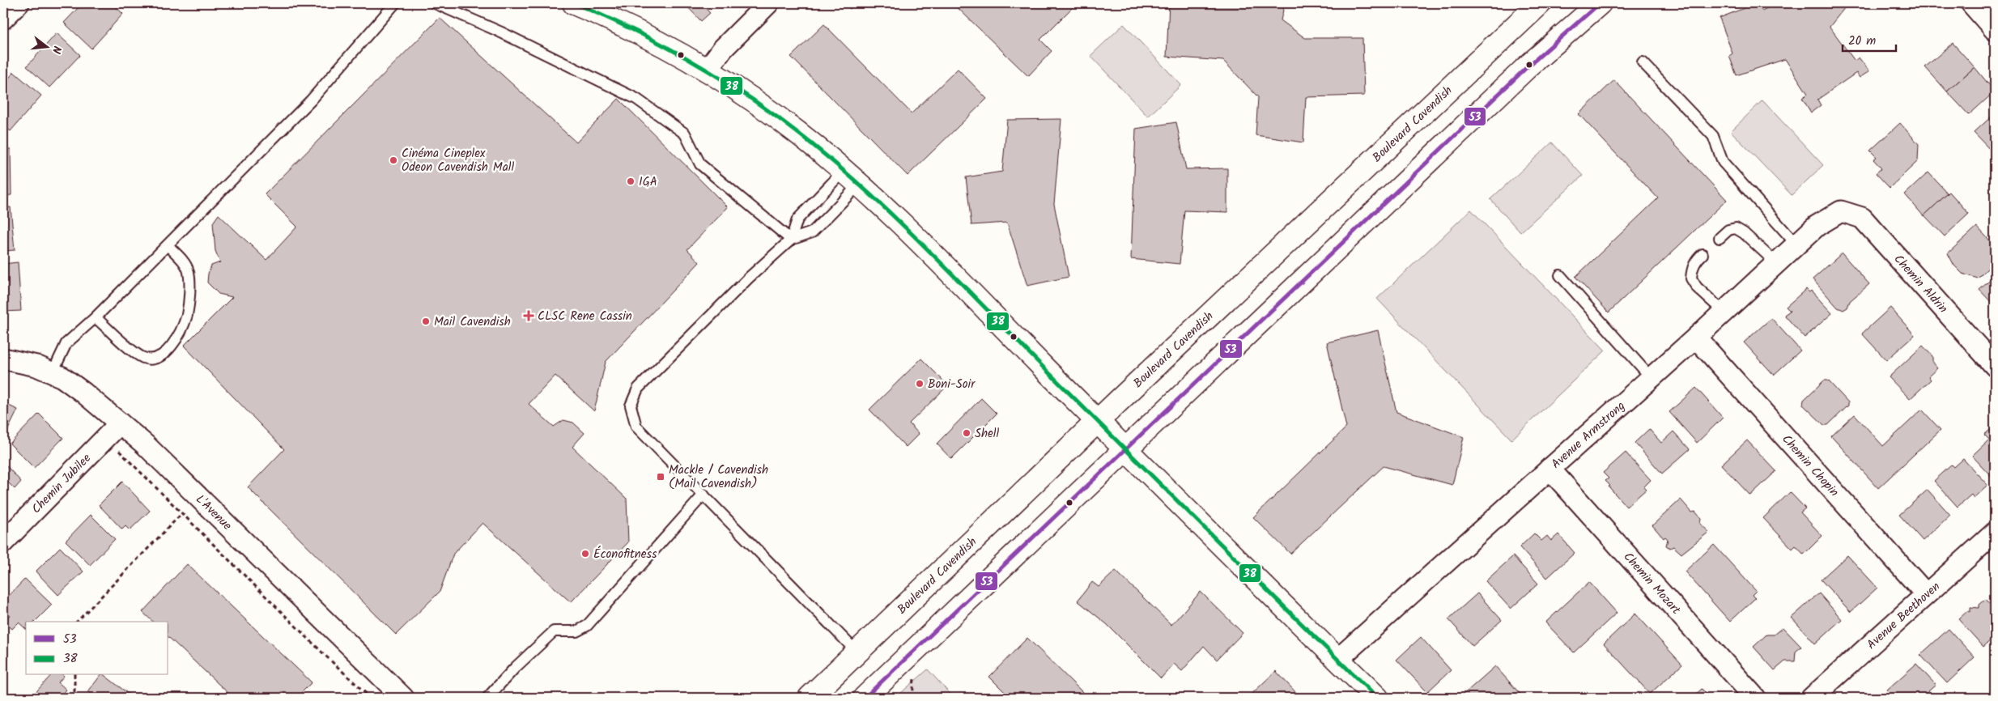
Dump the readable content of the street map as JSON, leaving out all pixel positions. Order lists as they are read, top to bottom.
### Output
{
  "streets": {
    "main road": ["Boulevard Cavendish"],
    "street": [
      "Chemin Aldrin",
      "Avenue Armstrong",
      "Chemin Chopin",
      "Chemin Jubilee",
      "L'Avenue",
      "Chemin Mozart",
      "Avenue Beethoven"
    ]
  },
  "crossings": [
    ["Chemin Aldrin", "Avenue Armstrong"],
    ["Avenue Armstrong", "Chemin Chopin"],
    ["Avenue Armstrong", "Chemin Mozart"],
    ["Chemin Chopin", "Avenue Beethoven"],
    ["Chemin Jubilee", "L'Avenue"]
  ],
  "places": {
    "other": [
      "Cinéma Cineplex Odeon Cavendish Mall",
      "IGA",
      "Mail Cavendish",
      "Boni-Soir",
      "Shell",
      "Éconofitness"
    ],
    "health": ["CLSC Rene Cassin"],
    "transit": ["Mackle / Cavendish (Mail Cavendish)"]
  },
  "lines": ["transit line 53", "transit line 38"],
  "legend": ["53", "38"],
  "scale_bar": "20 m",
  "north": "right"
}
